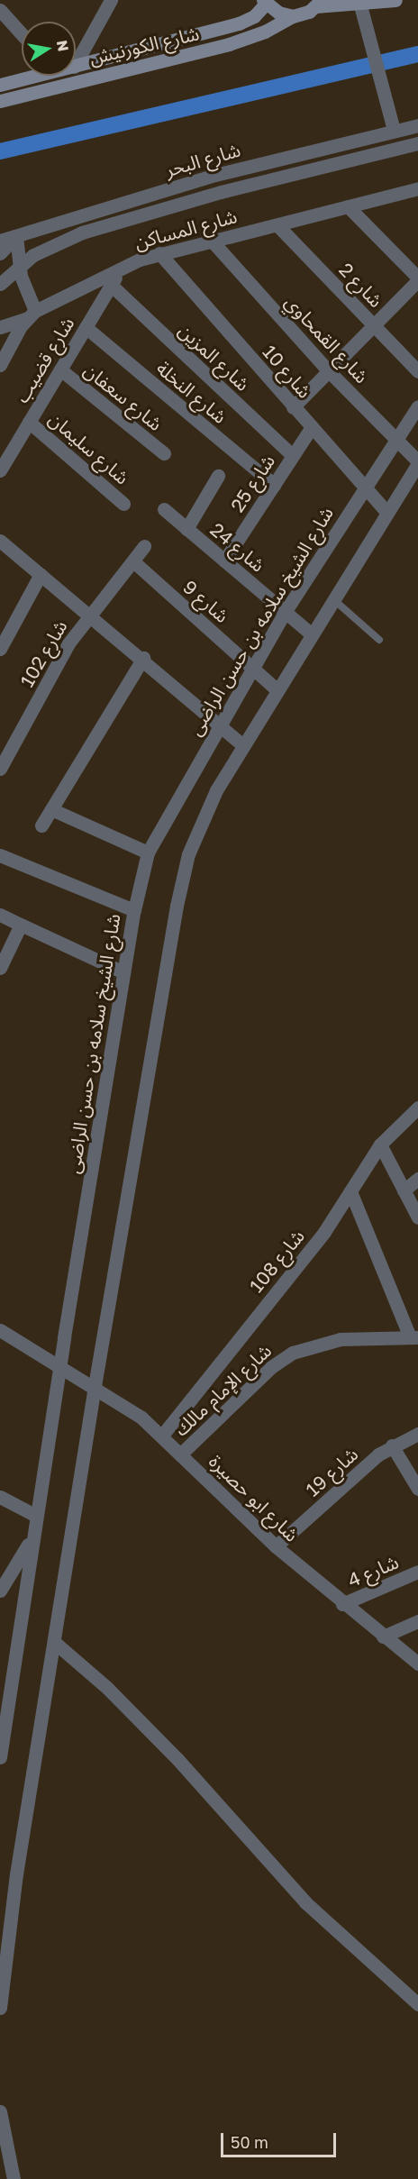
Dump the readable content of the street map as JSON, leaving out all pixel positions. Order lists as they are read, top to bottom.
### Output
{
  "streets": {
    "main road": ["شارع الكورنيش"],
    "street": [
      "شارع البحر",
      "شارع المساكن",
      "شارع 2",
      "شارع القمحاوي",
      "شارع المزين",
      "شارع قضيب",
      "شارع 10",
      "شارع النخلة",
      "شارع سعفان",
      "شارع سليمان",
      "شارع 25",
      "شارع 24",
      "شارع 9",
      "شارع الشيخ سلامه بن حسن الراضى",
      "شارع 102",
      "شارع 108",
      "شارع الإمام مالك",
      "شارع 19",
      "شارع ابو حصيرة",
      "شارع 4"
    ]
  },
  "crossings": [
    ["شارع المساكن", "شارع 2"],
    ["شارع المساكن", "شارع القمحاوي"],
    ["شارع المساكن", "شارع قضيب"],
    ["شارع المساكن", "شارع 10"],
    ["شارع القمحاوي", "شارع الشيخ سلامه بن حسن الراضى"],
    ["شارع المزين", "شارع قضيب"],
    ["شارع المزين", "شارع 25"],
    ["شارع قضيب", "شارع النخلة"],
    ["شارع قضيب", "شارع سعفان"],
    ["شارع قضيب", "شارع سليمان"],
    ["شارع 10", "شارع 25"],
    ["شارع 10", "شارع الشيخ سلامه بن حسن الراضى"],
    ["شارع النخلة", "شارع 25"],
    ["شارع 25", "شارع 24"],
    ["شارع 24", "شارع الشيخ سلامه بن حسن الراضى"],
    ["شارع 9", "شارع الشيخ سلامه بن حسن الراضى"],
    ["شارع 9", "شارع 102"],
    ["شارع الشيخ سلامه بن حسن الراضى", "شارع ابو حصيرة"],
    ["شارع 108", "شارع ابو حصيرة"],
    ["شارع الإمام مالك", "شارع ابو حصيرة"],
    ["شارع 19", "شارع ابو حصيرة"],
    ["شارع ابو حصيرة", "شارع 4"]
  ],
  "scale_bar": "50 m",
  "north": "right"
}
